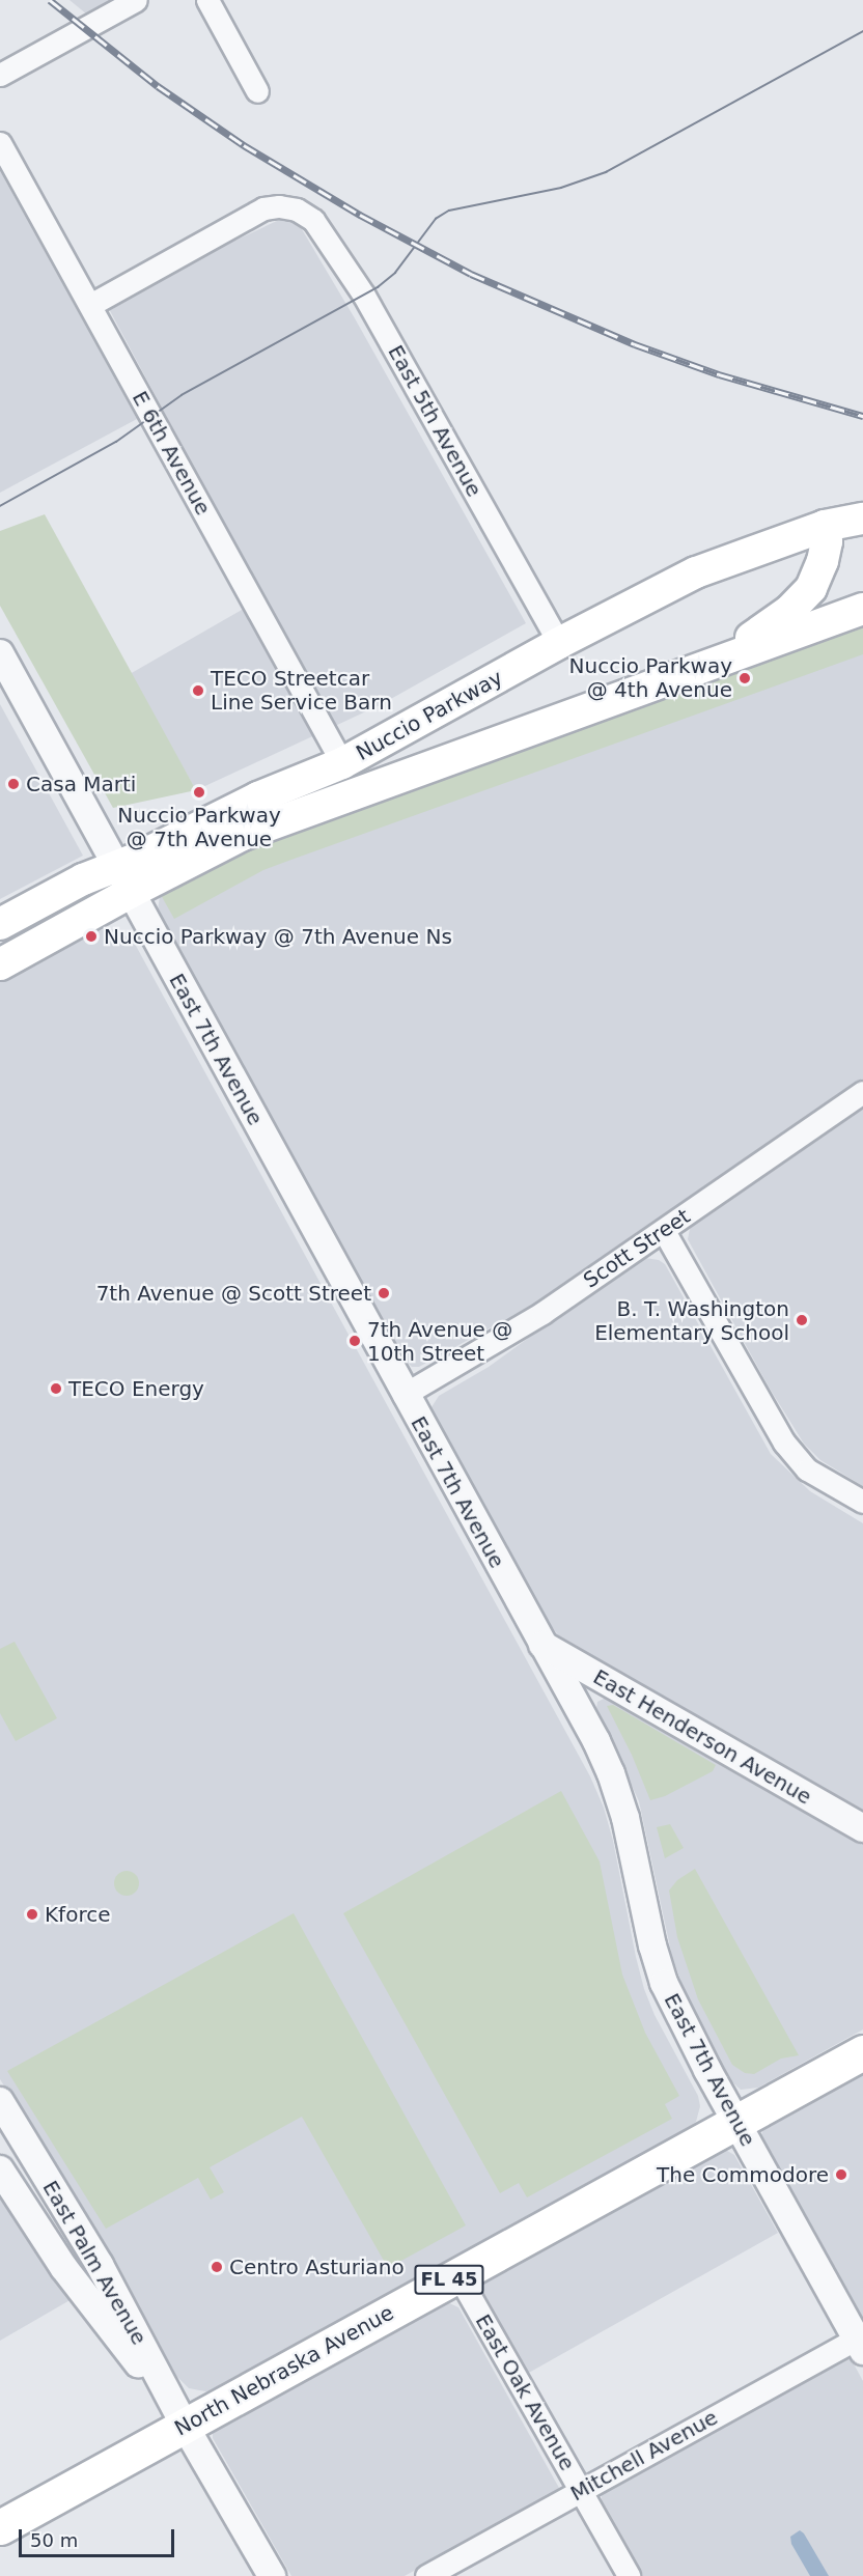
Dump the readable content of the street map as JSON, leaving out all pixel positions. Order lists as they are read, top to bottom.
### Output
{
  "streets": {
    "main road": ["Nuccio Parkway", "FL 45", "North Nebraska Avenue"],
    "street": [
      "East 5th Avenue",
      "E 6th Avenue",
      "East 7th Avenue",
      "Scott Street",
      "East Henderson Avenue",
      "East Palm Avenue",
      "East Oak Avenue",
      "Mitchell Avenue"
    ]
  },
  "crossings": [
    ["East 5th Avenue", "E 6th Avenue"],
    ["East 5th Avenue", "Nuccio Parkway"],
    ["E 6th Avenue", "Nuccio Parkway"],
    ["Nuccio Parkway", "East 7th Avenue"],
    ["East 7th Avenue", "Scott Street"],
    ["East 7th Avenue", "East Henderson Avenue"],
    ["East 7th Avenue", "North Nebraska Avenue"],
    ["East 7th Avenue", "Mitchell Avenue"],
    ["East Palm Avenue", "North Nebraska Avenue"],
    ["North Nebraska Avenue", "East Oak Avenue"],
    ["East Oak Avenue", "Mitchell Avenue"]
  ],
  "places": [
    "Nuccio Parkway @ 4th Avenue",
    "TECO Streetcar Line Service Barn",
    "Casa Marti",
    "Nuccio Parkway @ 7th Avenue",
    "Nuccio Parkway @ 7th Avenue Ns",
    "7th Avenue @ Scott Street",
    "B. T. Washington Elementary School",
    "7th Avenue @ 10th Street",
    "TECO Energy",
    "Kforce",
    "The Commodore",
    "Centro Asturiano"
  ],
  "scale_bar": "50 m"
}
